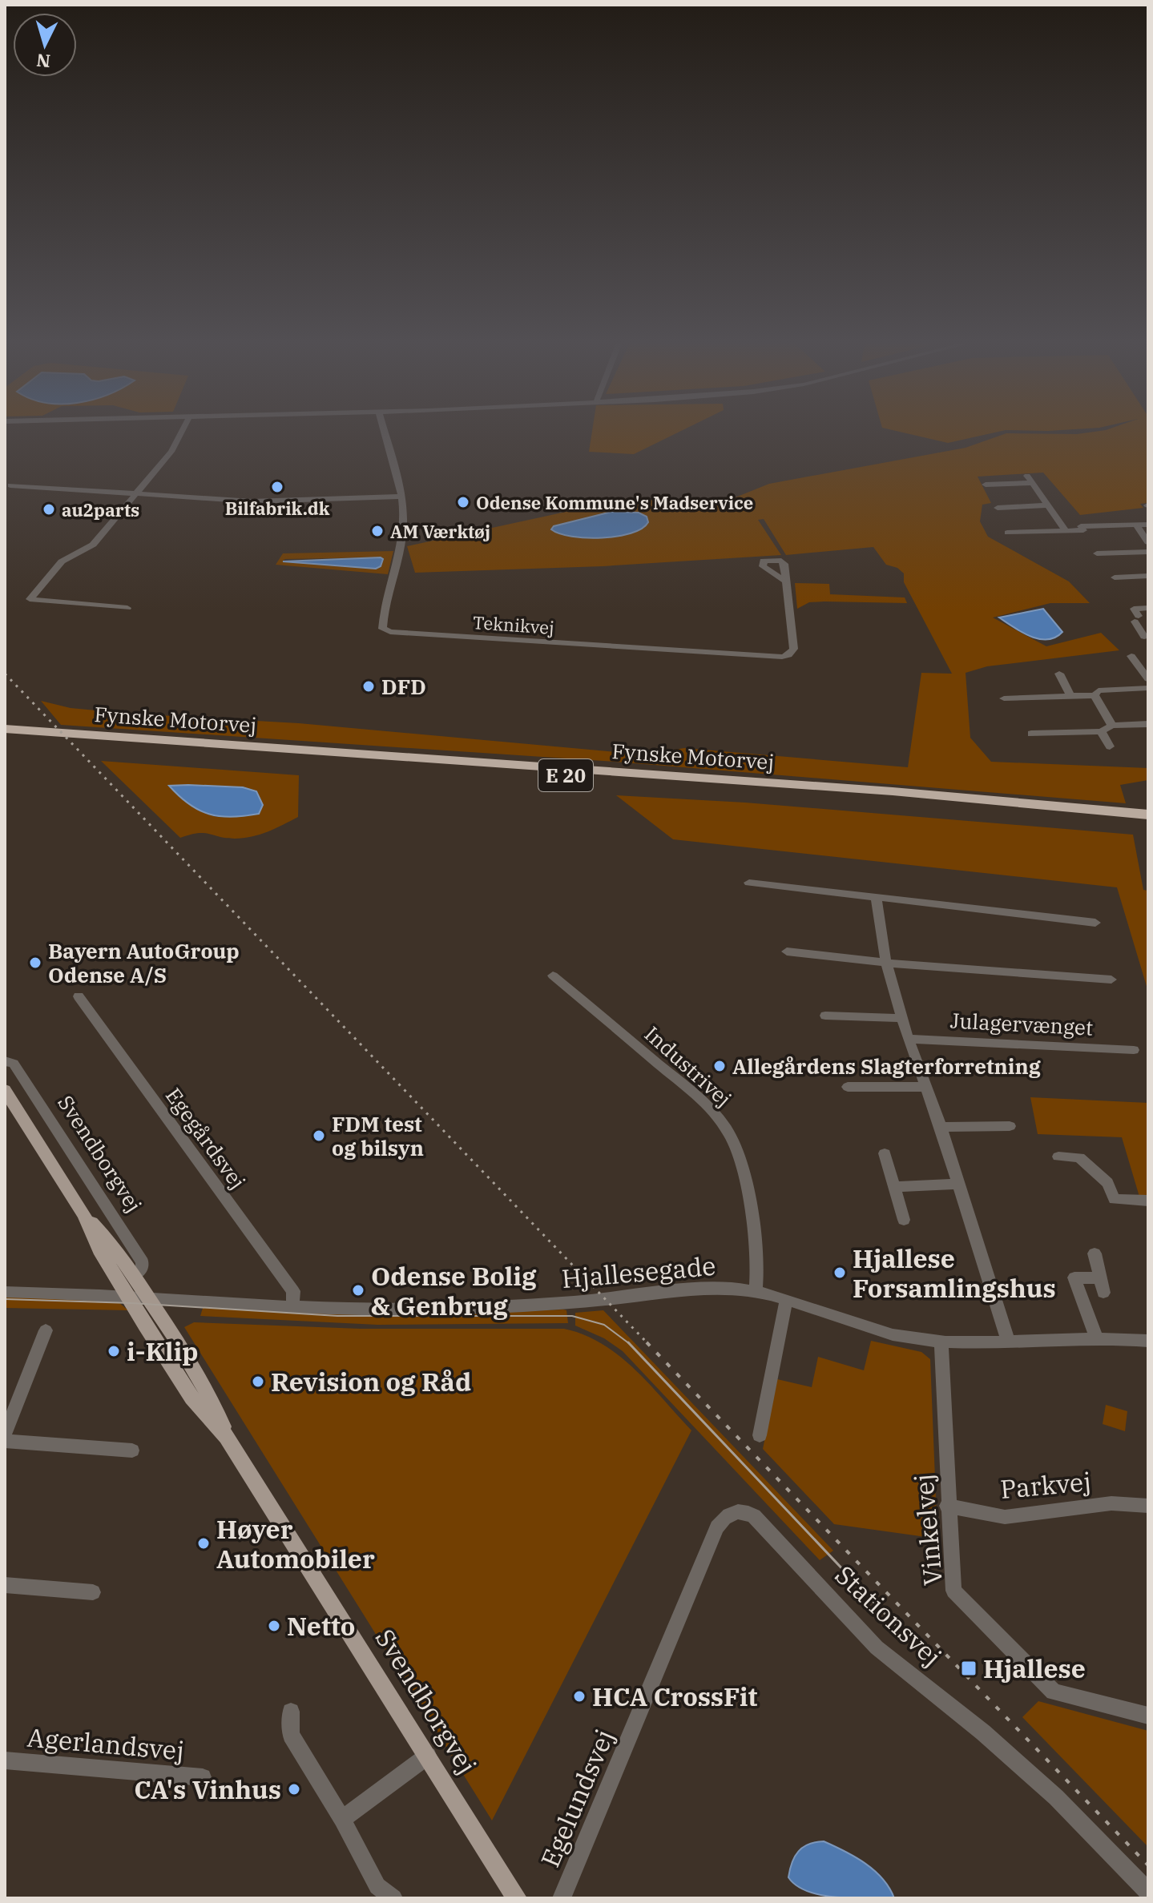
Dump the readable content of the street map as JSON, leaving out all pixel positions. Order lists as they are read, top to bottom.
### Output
{
  "streets": {
    "highway": ["Fynske Motorvej", "E 20"],
    "main road": ["Svendborgvej"],
    "street": [
      "Teknikvej",
      "Julagervænget",
      "Industrivej",
      "Egegårdsvej",
      "Hjallesegade",
      "Parkvej",
      "Vinkelvej",
      "Stationsvej",
      "Agerlandsvej",
      "Egelundsvej"
    ]
  },
  "crossings": [
    ["Industrivej", "Hjallesegade"],
    ["Egegårdsvej", "Hjallesegade"],
    ["Svendborgvej", "Hjallesegade"],
    ["Hjallesegade", "Vinkelvej"],
    ["Parkvej", "Vinkelvej"],
    ["Stationsvej", "Egelundsvej"]
  ],
  "places": {
    "other": [
      "Bilfabrik.dk",
      "Odense Kommune's Madservice",
      "au2parts",
      "AM Værktøj",
      "DFD",
      "Bayern AutoGroup Odense A/S",
      "Allegårdens Slagterforretning",
      "FDM test og bilsyn",
      "Hjallese Forsamlingshus",
      "Odense Bolig & Genbrug",
      "i-Klip",
      "Revision og Råd",
      "Høyer Automobiler",
      "Netto",
      "HCA CrossFit",
      "CA's Vinhus"
    ],
    "transit": ["Hjallese"]
  },
  "north": "bottom"
}
